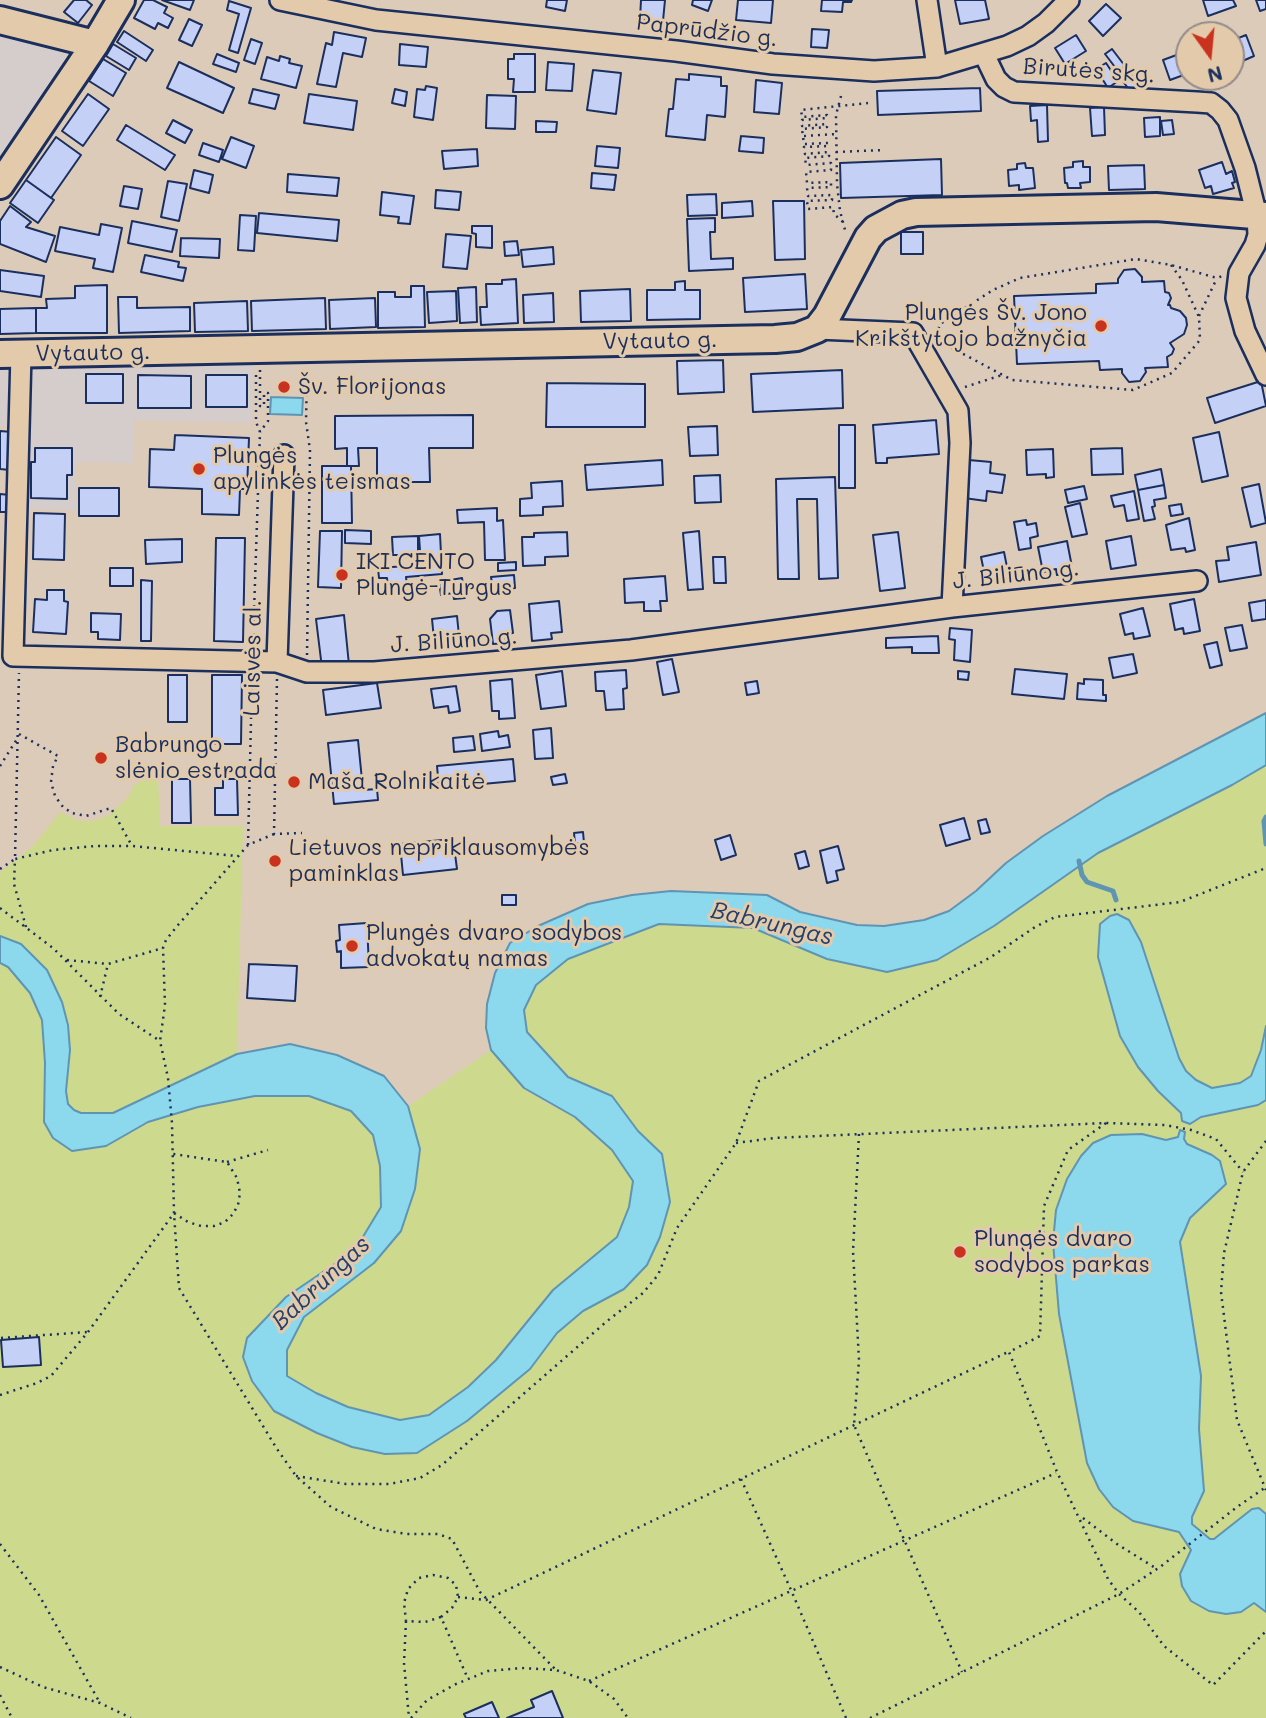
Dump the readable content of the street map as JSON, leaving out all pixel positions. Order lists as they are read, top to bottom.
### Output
{
  "streets": {
    "main road": ["Vytauto g."],
    "street": [
      "Paprūdžio g.",
      "Birutės skg.",
      "J. Biliūno g.",
      "Laisvės al."
    ]
  },
  "crossings": [
    ["Paprūdžio g.", "Birutės skg."],
    ["Vytauto g.", "J. Biliūno g."],
    ["J. Biliūno g.", "Laisvės al."]
  ],
  "water": ["Babrungas"],
  "places": [
    "Plungės Šv. Jono Krikštytojo bažnyčia",
    "Šv. Florijonas",
    "Plungės apylinkės teismas",
    "IKI CENTO Plungė-Turgus",
    "Babrungo slėnio estrada",
    "Maša Rolnikaitė",
    "Lietuvos nepriklausomybės paminklas",
    "Plungės dvaro sodybos advokatų namas",
    "Plungės dvaro sodybos parkas"
  ],
  "north": "bottom"
}
